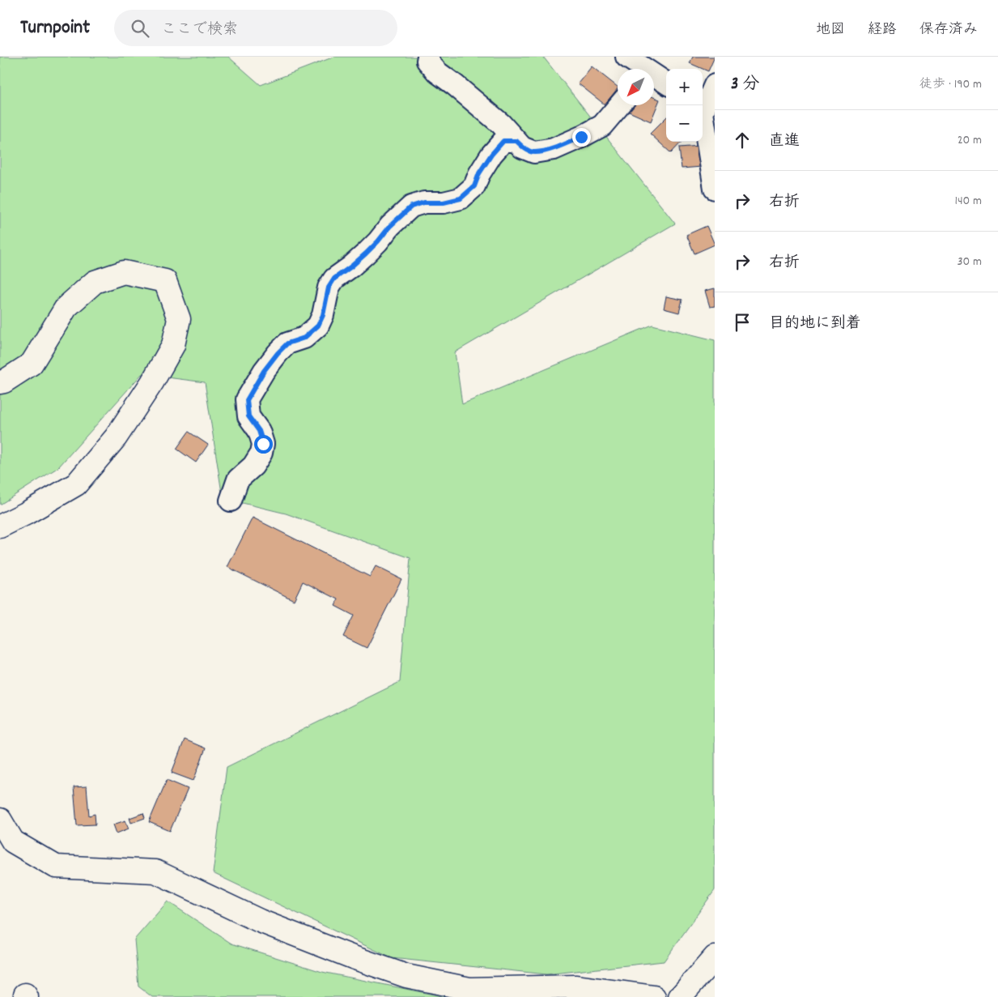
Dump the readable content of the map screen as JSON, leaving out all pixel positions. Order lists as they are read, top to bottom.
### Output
{
  "north": "bottom left",
  "page": {
    "header": "Turnpoint",
    "search": "ここで検索",
    "nav": ["地図", "経路", "保存済み"],
    "heading": ["3 分", "徒歩 · 190 m"],
    "map_buttons": ["+", "−"],
    "list": [
      ["直進", "20 m"],
      ["右折", "140 m"],
      ["右折", "30 m"],
      "目的地に到着"
    ]
  }
}
